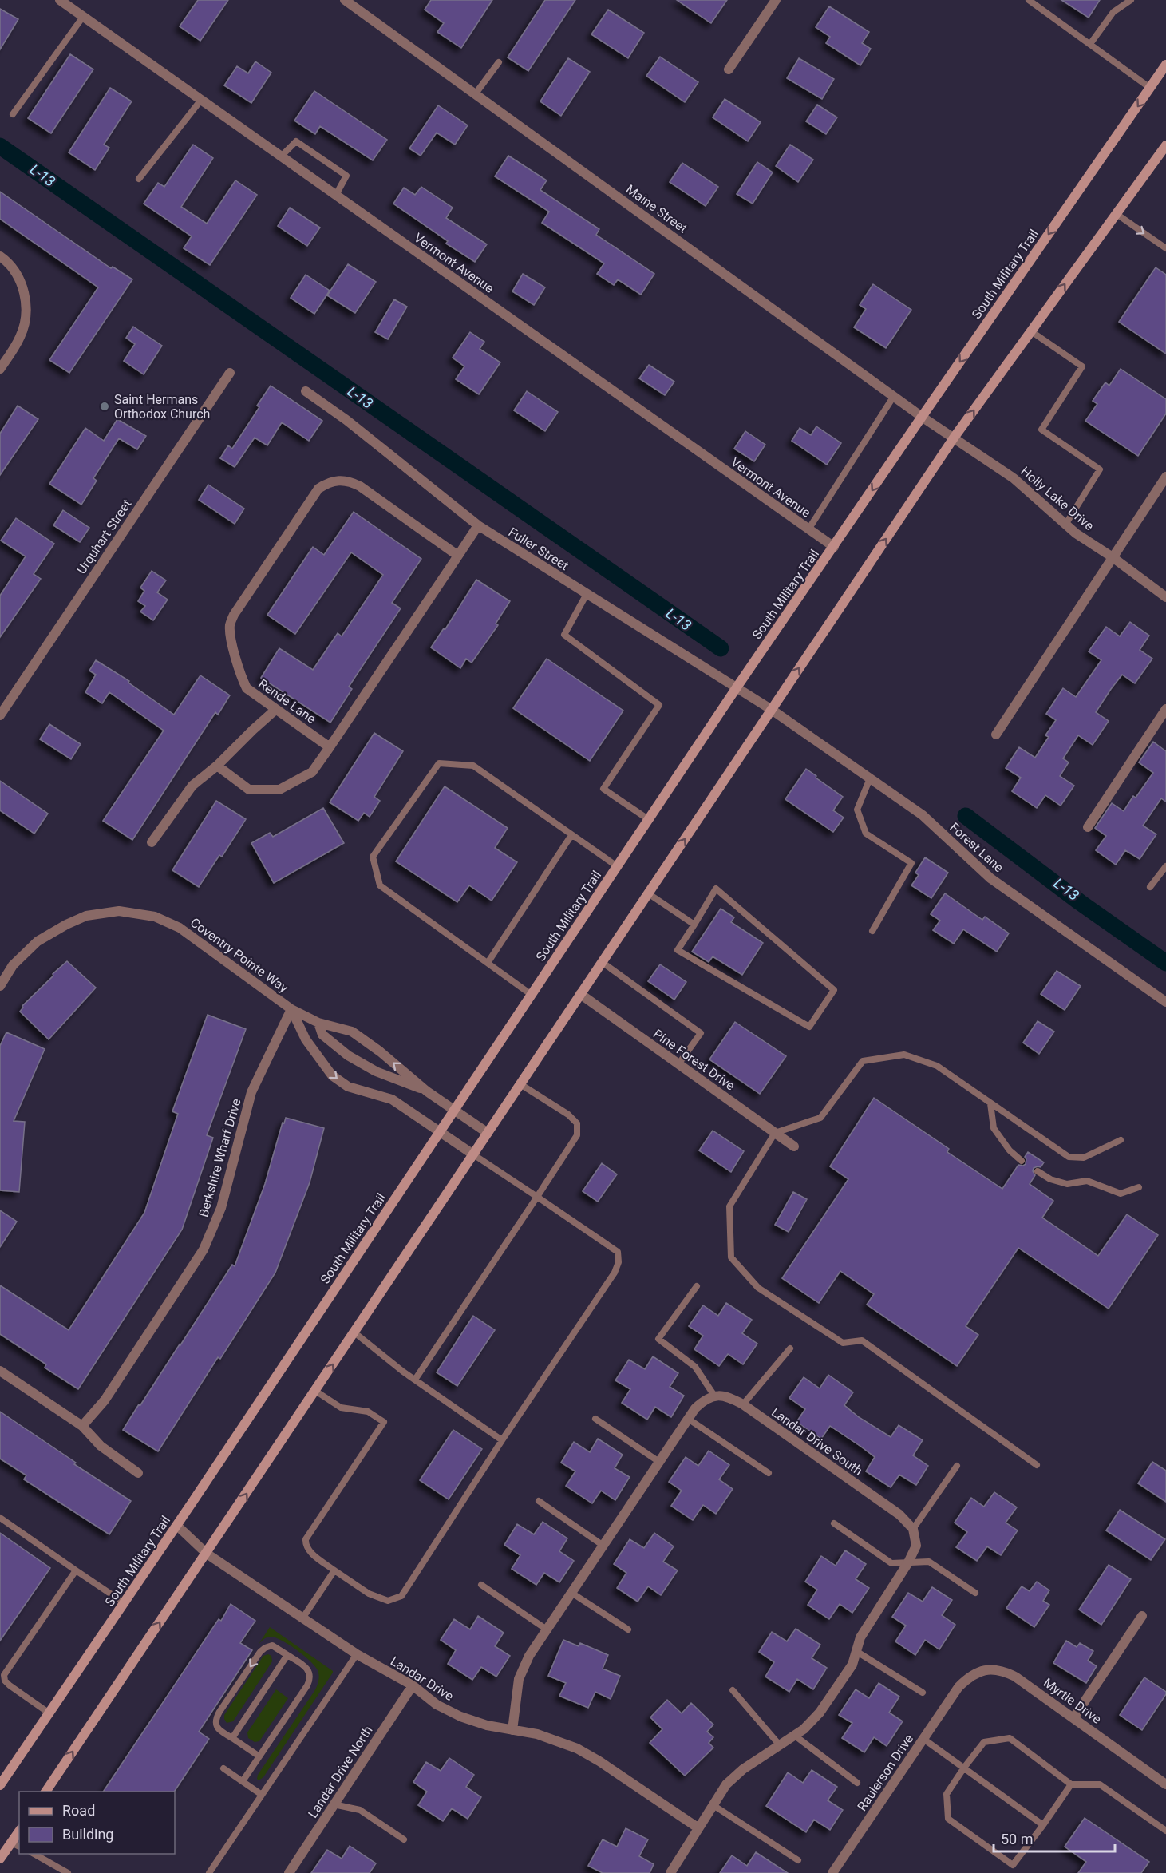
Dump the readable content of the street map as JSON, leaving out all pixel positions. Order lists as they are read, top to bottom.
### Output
{
  "streets": {
    "main road": ["South Military Trail"],
    "street": [
      "Maine Street",
      "Vermont Avenue",
      "Holly Lake Drive",
      "Urquhart Street",
      "Fuller Street",
      "Rende Lane",
      "Forest Lane",
      "Coventry Pointe Way",
      "Pine Forest Drive",
      "Berkshire Wharf Drive",
      "Landar Drive South",
      "Landar Drive",
      "Myrtle Drive",
      "Landar Drive North",
      "Raulerson Drive"
    ]
  },
  "crossings": [
    ["Maine Street", "South Military Trail"],
    ["Maine Street", "Holly Lake Drive"],
    ["Vermont Avenue", "South Military Trail"],
    ["South Military Trail", "Fuller Street"],
    ["South Military Trail", "Coventry Pointe Way"],
    ["South Military Trail", "Landar Drive"],
    ["Fuller Street", "Forest Lane"],
    ["Coventry Pointe Way", "Berkshire Wharf Drive"],
    ["Landar Drive", "Landar Drive North"],
    ["Myrtle Drive", "Raulerson Drive"]
  ],
  "water": ["L-13"],
  "places": ["Saint Hermans Orthodox Church"],
  "legend": ["Road", "Building"],
  "scale_bar": "50 m"
}
